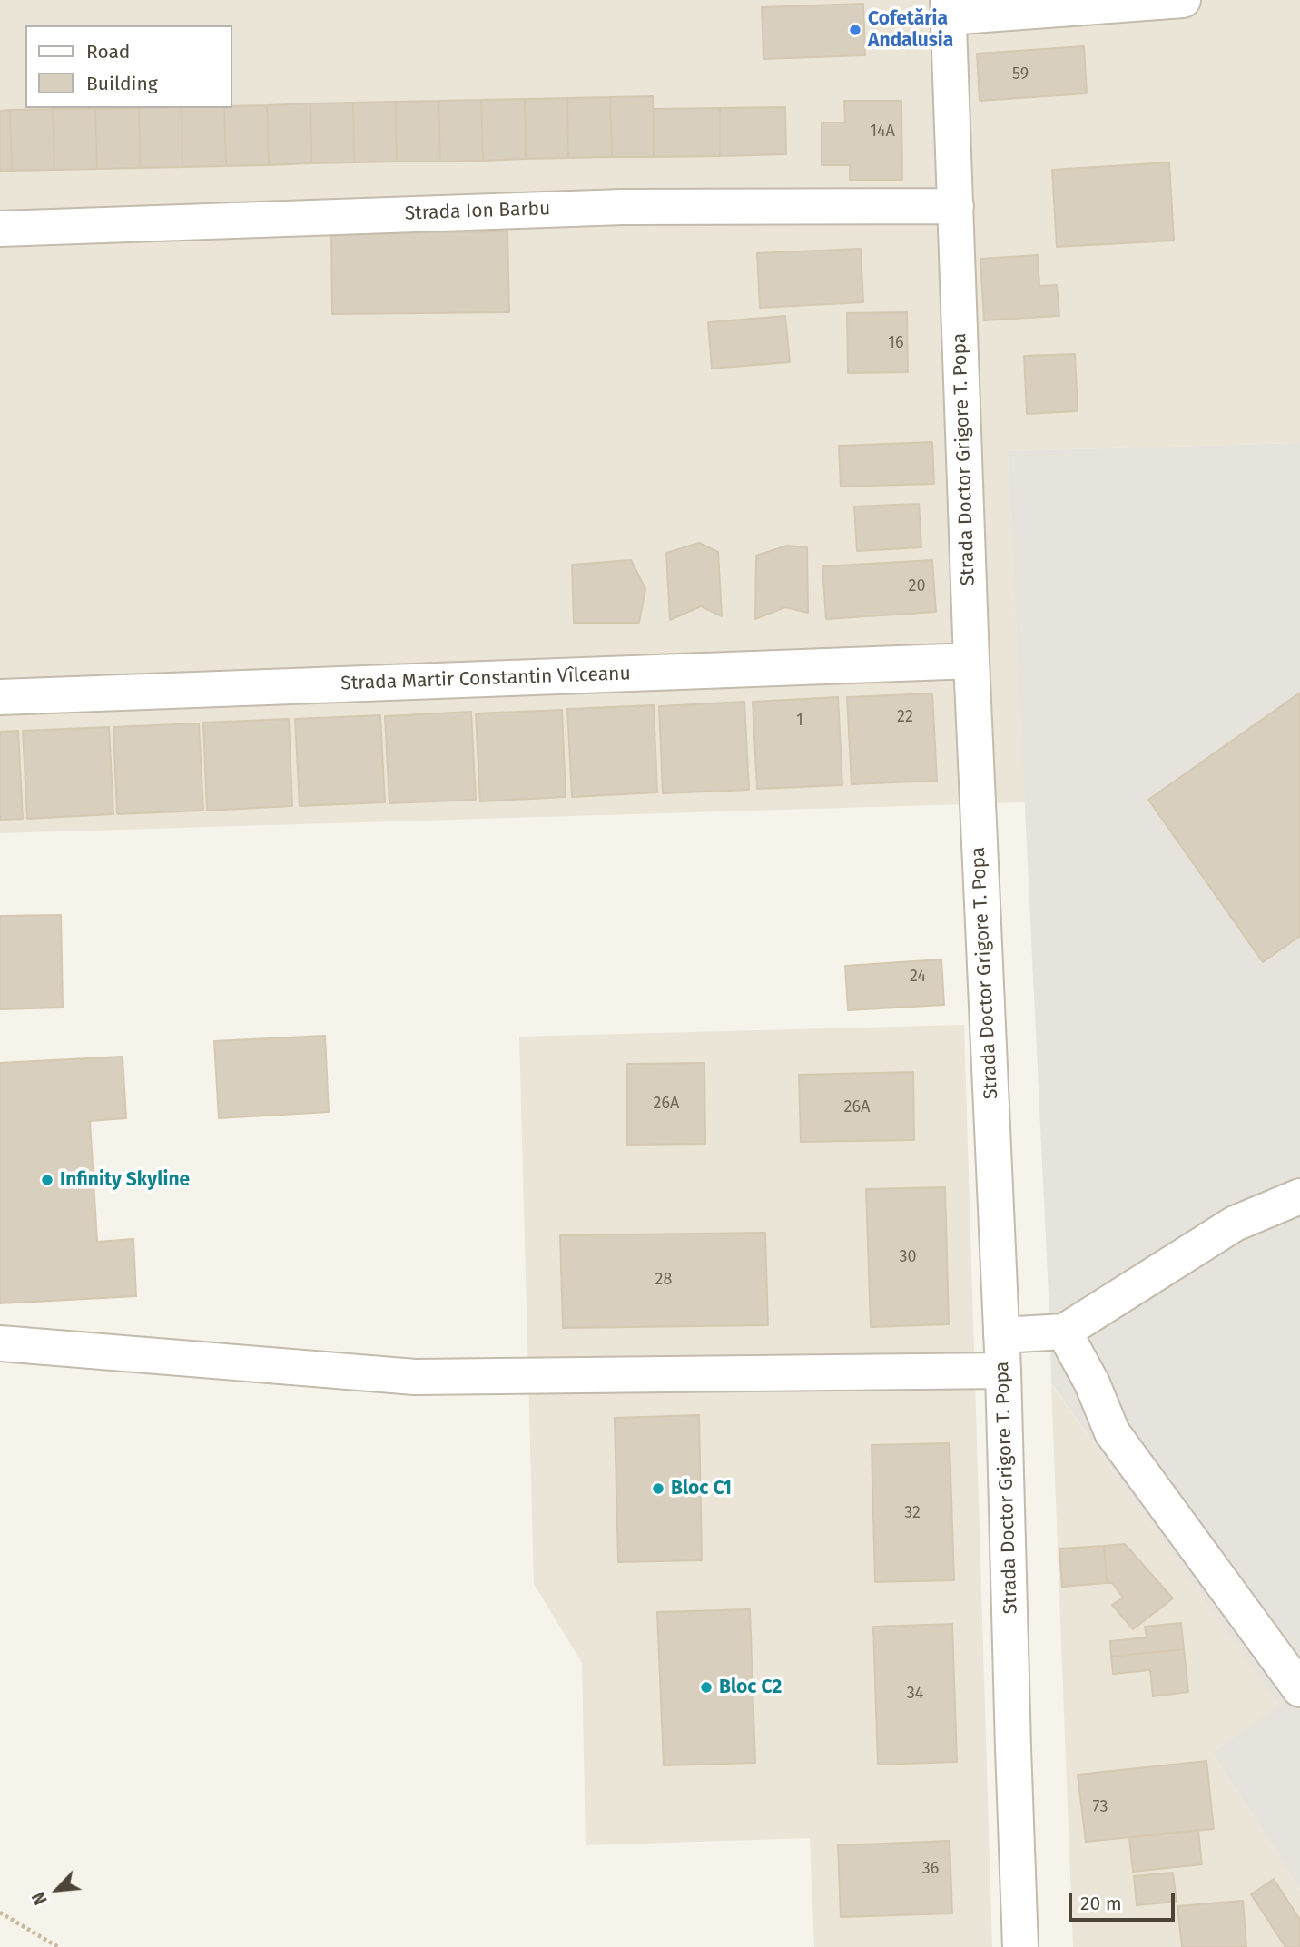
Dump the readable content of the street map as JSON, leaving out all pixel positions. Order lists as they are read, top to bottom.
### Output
{
  "streets": {
    "street": ["Strada Ion Barbu", "Strada Doctor Grigore T. Popa", "Strada Martir Constantin Vîlceanu"]
  },
  "crossings": [
    ["Strada Ion Barbu", "Strada Doctor Grigore T. Popa"],
    ["Strada Doctor Grigore T. Popa", "Strada Martir Constantin Vîlceanu"]
  ],
  "places": [
    "Cofetăria Andalusia",
    "Infinity Skyline",
    "Bloc C1",
    "Bloc C2"
  ],
  "house_numbers": [
    "59",
    "14A",
    "16",
    "20",
    "22",
    "1",
    "24",
    "26A",
    "26A",
    "30",
    "28",
    "32",
    "34",
    "73",
    "36"
  ],
  "legend": ["Road", "Building"],
  "scale_bar": "20 m",
  "north": "bottom left"
}
